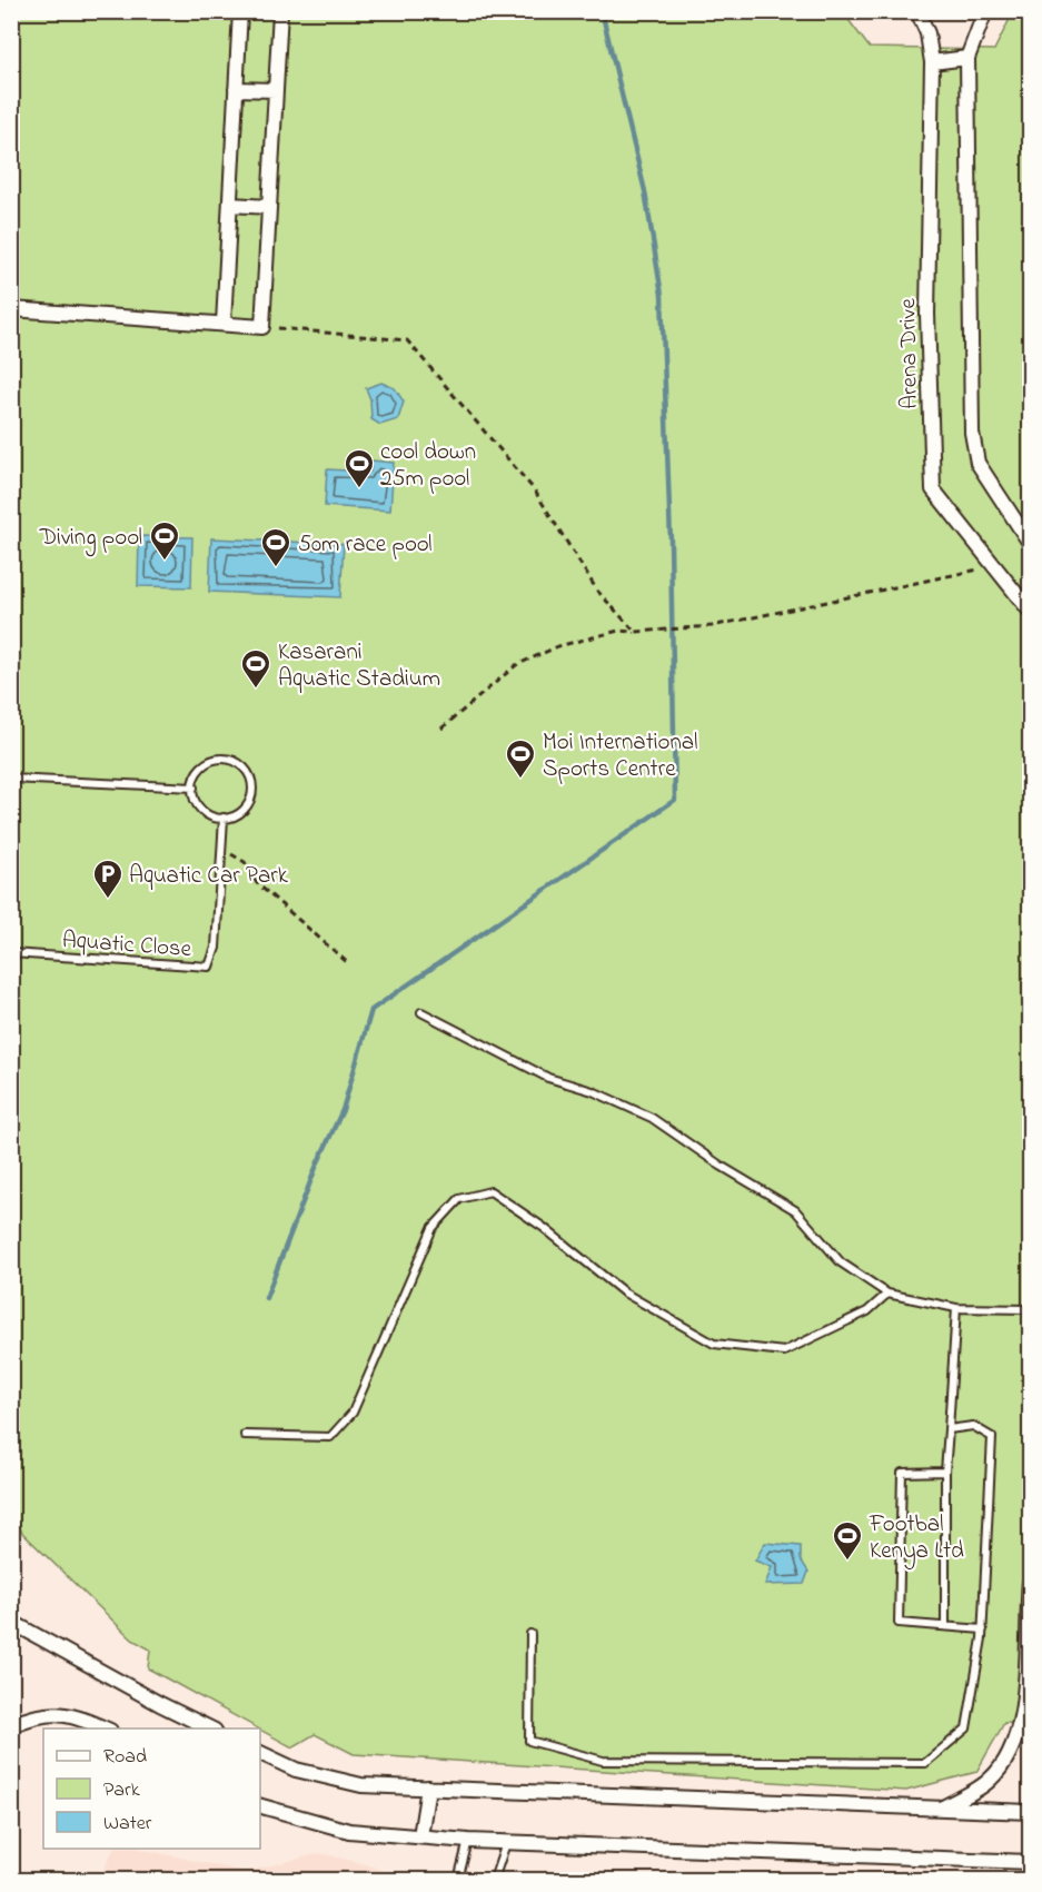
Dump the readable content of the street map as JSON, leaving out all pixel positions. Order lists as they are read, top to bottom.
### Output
{
  "streets": {
    "street": ["Arena Drive"],
    "lane": ["Aquatic Close"]
  },
  "places": {
    "sports": [
      "cool down 25m pool",
      "Diving pool",
      "50m race pool",
      "Kasarani Aquatic Stadium",
      "Moi International Sports Centre",
      "Footbal Kenya Ltd"
    ],
    "parking": ["Aquatic Car Park"]
  },
  "legend": ["Road", "Park", "Water"]
}
